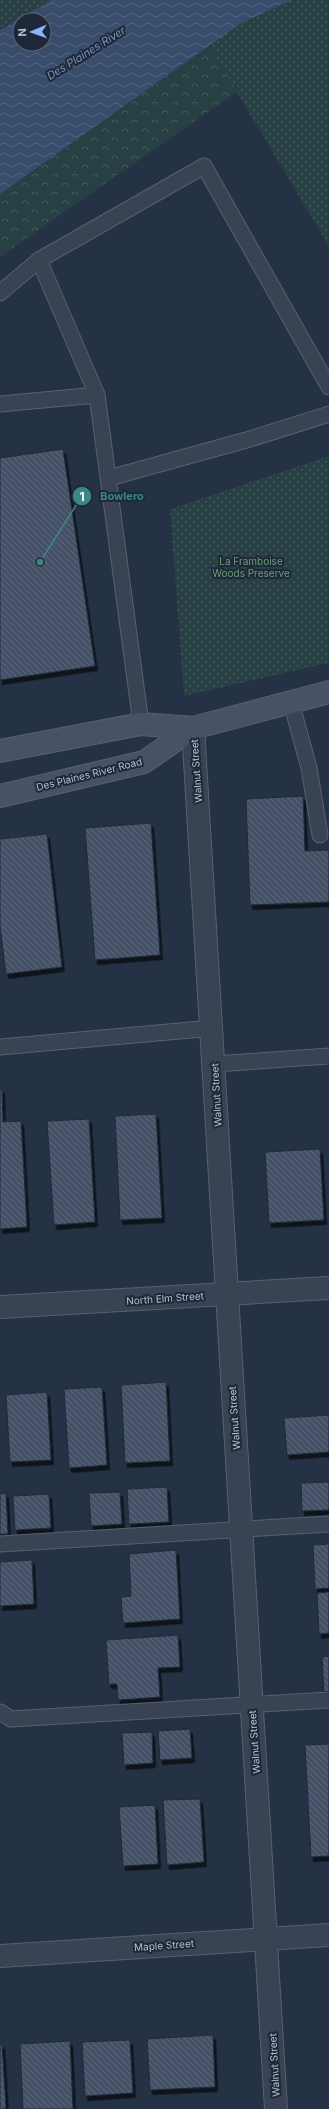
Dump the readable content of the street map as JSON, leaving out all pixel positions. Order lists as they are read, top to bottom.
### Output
{
  "streets": {
    "main road": ["Des Plaines River Road"],
    "street": ["Walnut Street", "North Elm Street", "Maple Street"]
  },
  "crossings": [
    ["Walnut Street", "Des Plaines River Road"],
    ["Walnut Street", "North Elm Street"],
    ["Walnut Street", "Maple Street"]
  ],
  "water": ["Des Plaines River"],
  "parks": ["La Framboise Woods Preserve"],
  "places": ["Bowlero"],
  "north": "left"
}
